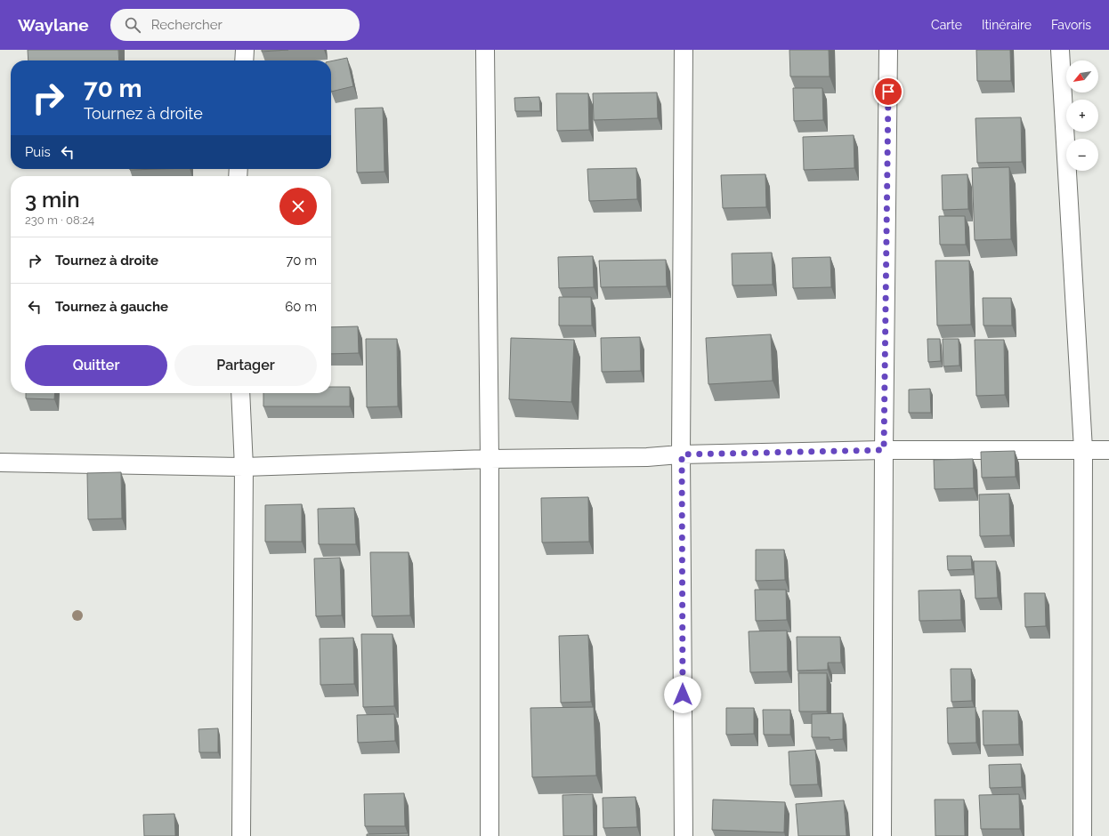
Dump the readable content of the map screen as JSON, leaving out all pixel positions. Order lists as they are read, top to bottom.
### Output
{
  "north": "bottom left",
  "page": {
    "header": "Waylane",
    "search": "Rechercher",
    "nav": ["Carte", "Itinéraire", "Favoris"],
    "map_buttons": ["+", "−"],
    "turn": ["70 m", "Tournez à droite"],
    "then": "Puis",
    "heading": ["3 min", "230 m · 08:24"],
    "list": [
      {
        "name": "Tournez à droite",
        "value": "70 m"
      },
      {
        "name": "Tournez à gauche",
        "value": "60 m"
      }
    ],
    "buttons": ["Quitter", "Partager"]
  }
}
